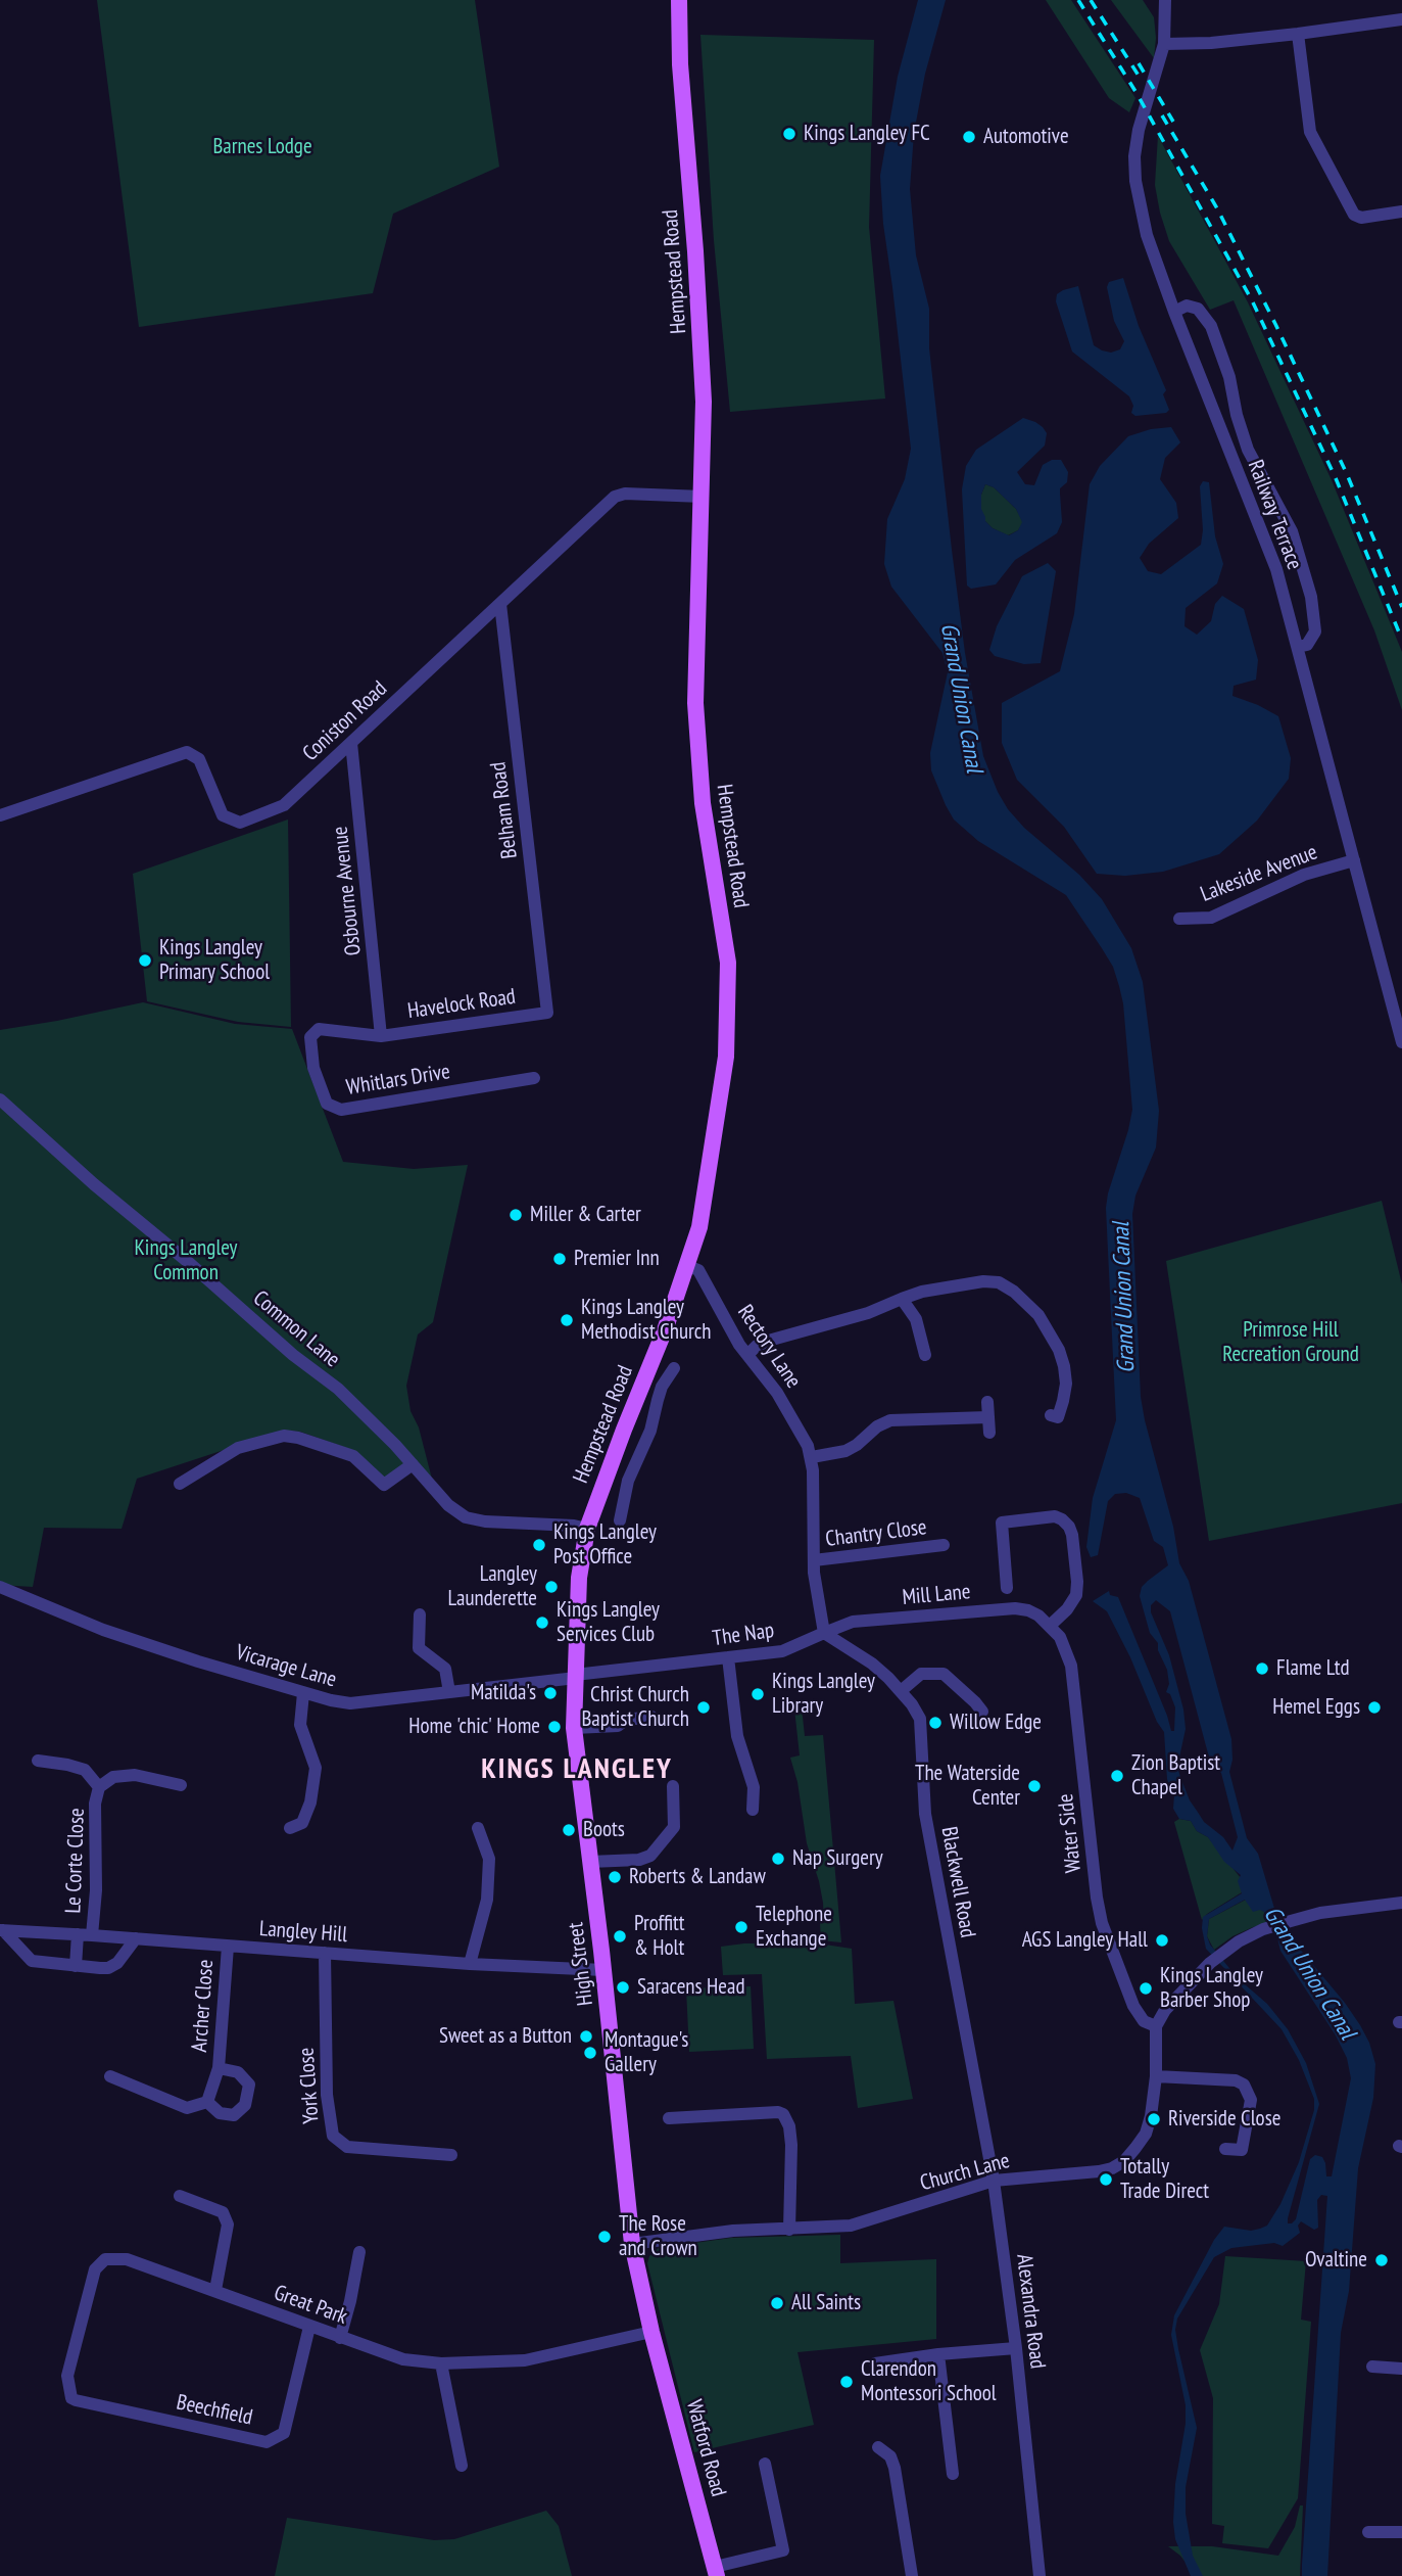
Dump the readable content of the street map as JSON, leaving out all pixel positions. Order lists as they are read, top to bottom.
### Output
{
  "streets": {
    "main road": ["Hempstead Road", "High Street", "Watford Road"],
    "street": [
      "Railway Terrace",
      "Coniston Road",
      "Belham Road",
      "Lakeside Avenue",
      "Osbourne Avenue",
      "Havelock Road",
      "Whitlars Drive",
      "Common Lane",
      "Rectory Lane",
      "Chantry Close",
      "Mill Lane",
      "The Nap",
      "Vicarage Lane",
      "Water Side",
      "Le Corte Close",
      "Blackwell Road",
      "Langley Hill",
      "Archer Close",
      "York Close",
      "Church Lane",
      "Great Park",
      "Alexandra Road",
      "Beechfield"
    ]
  },
  "crossings": [
    ["Hempstead Road", "Coniston Road"],
    ["Hempstead Road", "Common Lane"],
    ["Hempstead Road", "Rectory Lane"],
    ["Hempstead Road", "The Nap"],
    ["Hempstead Road", "Vicarage Lane"],
    ["Hempstead Road", "High Street"],
    ["Railway Terrace", "Lakeside Avenue"],
    ["Coniston Road", "Belham Road"],
    ["Coniston Road", "Osbourne Avenue"],
    ["Belham Road", "Havelock Road"],
    ["Osbourne Avenue", "Havelock Road"],
    ["Osbourne Avenue", "Whitlars Drive"],
    ["Havelock Road", "Whitlars Drive"],
    ["Mill Lane", "The Nap"],
    ["Mill Lane", "Water Side"],
    ["Mill Lane", "Blackwell Road"],
    ["The Nap", "Vicarage Lane"],
    ["The Nap", "Blackwell Road"],
    ["The Nap", "High Street"],
    ["Vicarage Lane", "High Street"],
    ["Water Side", "Church Lane"],
    ["Le Corte Close", "Langley Hill"],
    ["Blackwell Road", "Church Lane"],
    ["Blackwell Road", "Alexandra Road"],
    ["Langley Hill", "High Street"],
    ["Langley Hill", "Archer Close"],
    ["Langley Hill", "York Close"],
    ["High Street", "Church Lane"],
    ["High Street", "Great Park"],
    ["High Street", "Watford Road"],
    ["Church Lane", "Alexandra Road"],
    ["Great Park", "Beechfield"],
    ["Great Park", "Watford Road"]
  ],
  "districts": ["KINGS LANGLEY"],
  "water": ["Grand Union Canal"],
  "parks": ["Barnes Lodge", "Kings Langley Common", "Primrose Hill Recreation Ground"],
  "places": [
    "Kings Langley FC",
    "Automotive",
    "Kings Langley Primary School",
    "Miller & Carter",
    "Premier Inn",
    "Kings Langley Methodist Church",
    "Kings Langley Post Office",
    "Langley Launderette",
    "Kings Langley Services Club",
    "Flame Ltd",
    "Matilda's",
    "Kings Langley Library",
    "Christ Church Baptist Church",
    "Hemel Eggs",
    "Willow Edge",
    "Home 'chic' Home",
    "Zion Baptist Chapel",
    "The Waterside Center",
    "Boots",
    "Nap Surgery",
    "Roberts & Landaw",
    "Telephone Exchange",
    "Proffitt & Holt",
    "AGS Langley Hall",
    "Saracens Head",
    "Kings Langley Barber Shop",
    "Sweet as a Button",
    "Montague's Gallery",
    "Riverside Close",
    "Totally Trade Direct",
    "The Rose and Crown",
    "Ovaltine",
    "All Saints",
    "Clarendon Montessori School"
  ]
}
